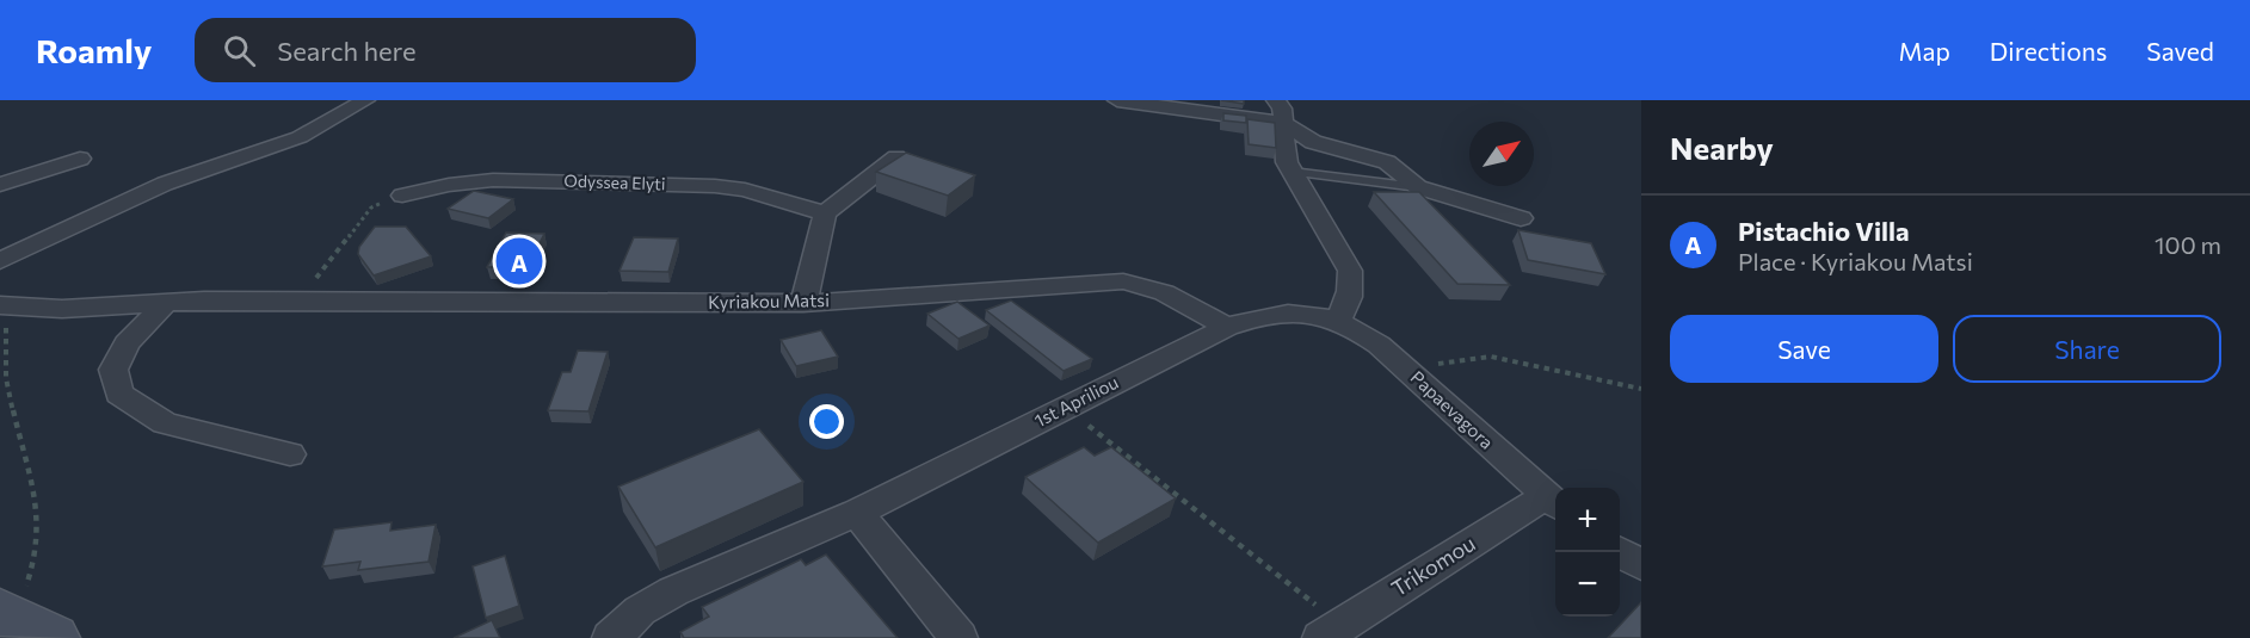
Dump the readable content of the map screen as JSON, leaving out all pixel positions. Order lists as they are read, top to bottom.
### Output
{
  "streets": {
    "street": [
      "Odyssea Elyti",
      "Kyriakou Matsi",
      "1st Apriliou",
      "Papaevagora",
      "Trikomou"
    ]
  },
  "crossings": [
    ["Kyriakou Matsi", "1st Apriliou"],
    ["1st Apriliou", "Papaevagora"],
    ["Papaevagora", "Trikomou"]
  ],
  "north": "top right",
  "page": {
    "header": "Roamly",
    "search": "Search here",
    "nav": ["Map", "Directions", "Saved"],
    "heading": "Nearby",
    "list": [
      {
        "mark": "A",
        "name": "Pistachio Villa",
        "note": "Place · Kyriakou Matsi",
        "value": "100 m"
      }
    ],
    "pins": "A",
    "buttons": ["Save", "Share"],
    "map_buttons": ["+", "−"]
  }
}
